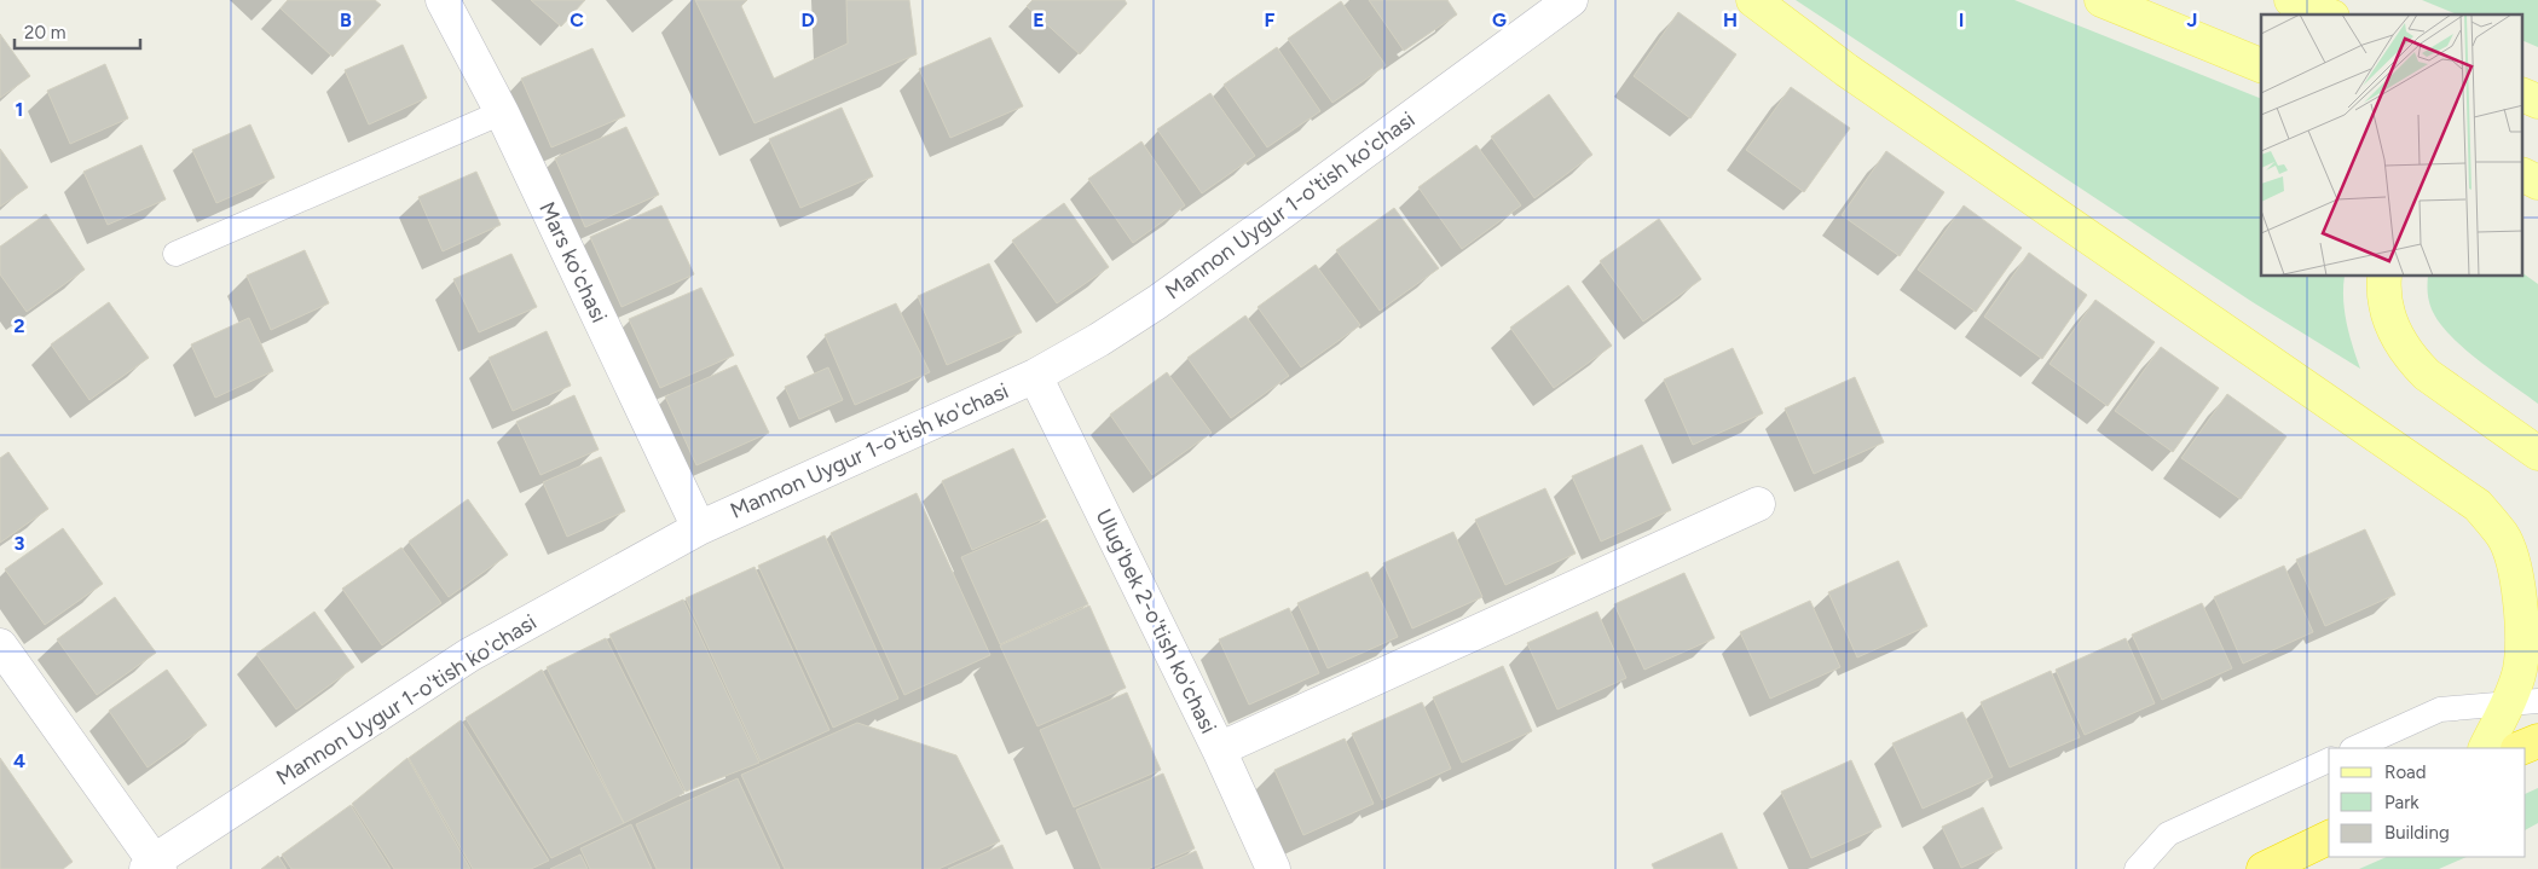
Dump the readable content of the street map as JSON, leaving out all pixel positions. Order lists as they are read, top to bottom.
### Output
{
  "streets": {
    "street": ["Mannon Uygur 1-o'tish ko'chasi", "Mars ko'chasi", "Ulug'bek 2-o'tish ko'chasi"]
  },
  "crossings": [
    ["Mannon Uygur 1-o'tish ko'chasi", "Mars ko'chasi"],
    ["Mannon Uygur 1-o'tish ko'chasi", "Ulug'bek 2-o'tish ko'chasi"]
  ],
  "legend": ["Road", "Park", "Building"],
  "scale_bar": "20 m",
  "grid": {
    "columns": [
      "B",
      "C",
      "D",
      "E",
      "F",
      "G",
      "H",
      "I",
      "J"
    ],
    "rows": [
      "1",
      "2",
      "3",
      "4"
    ]
  }
}
